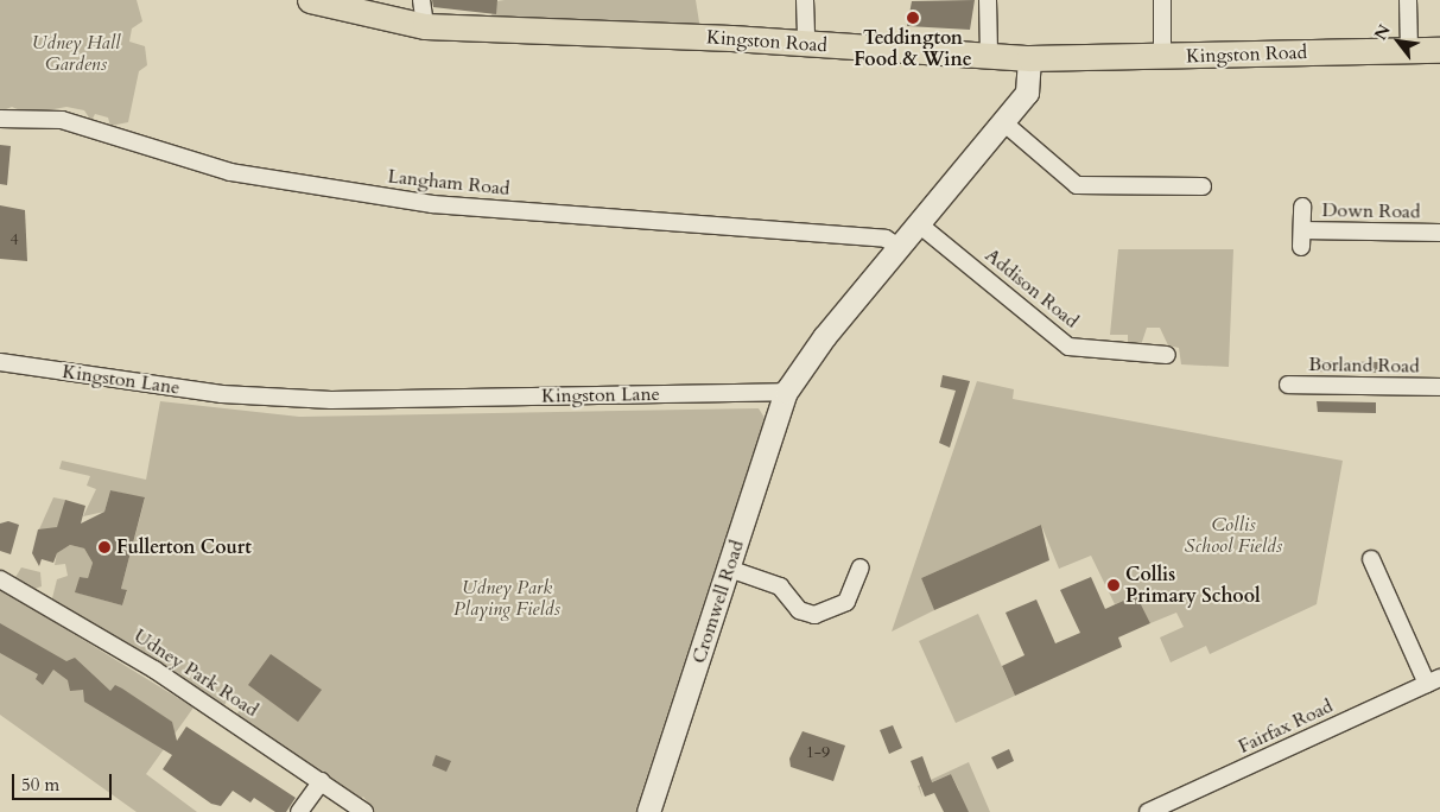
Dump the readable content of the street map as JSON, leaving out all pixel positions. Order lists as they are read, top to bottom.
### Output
{
  "streets": {
    "main road": ["Kingston Road", "Cromwell Road"],
    "street": [
      "Langham Road",
      "Down Road",
      "Addison Road",
      "Borland Road",
      "Kingston Lane",
      "Udney Park Road",
      "Fairfax Road"
    ]
  },
  "crossings": [
    ["Kingston Lane", "Cromwell Road"]
  ],
  "parks": ["Udney Hall Gardens", "Collis School Fields", "Udney Park Playing Fields"],
  "places": ["Teddington Food & Wine", "Fullerton Court", "Collis Primary School"],
  "house_numbers": ["4", "1-9"],
  "scale_bar": "50 m",
  "north": "top left"
}
